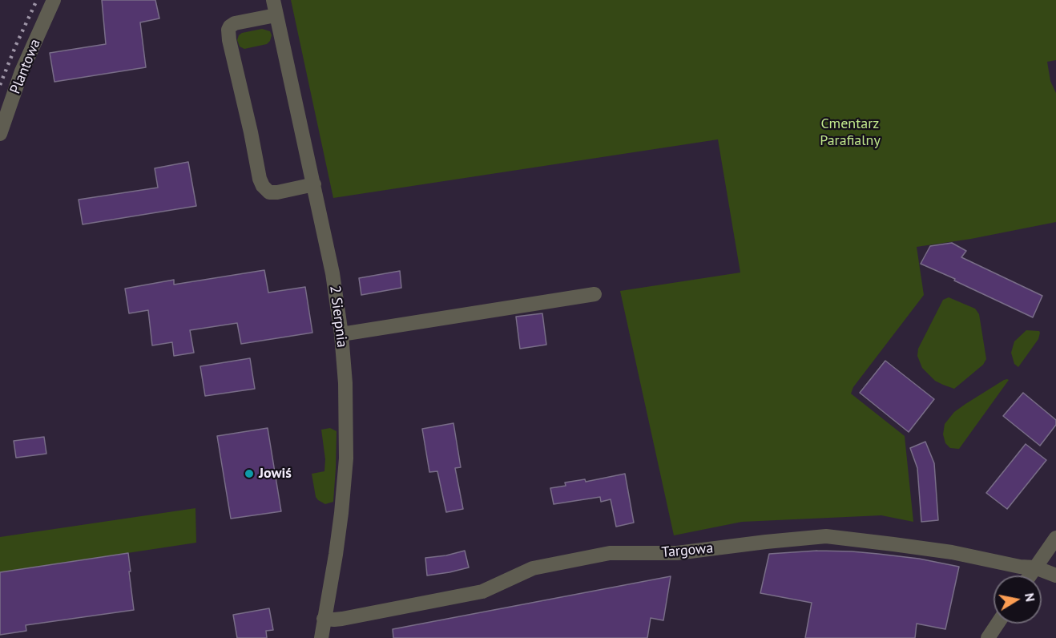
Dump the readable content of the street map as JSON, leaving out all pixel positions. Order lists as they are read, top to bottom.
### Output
{
  "streets": {
    "street": ["Plantowa", "2 Sierpnia", "Targowa"]
  },
  "crossings": [
    ["2 Sierpnia", "Targowa"]
  ],
  "parks": ["Cmentarz Parafialny"],
  "places": ["Jowiś"],
  "north": "right"
}
